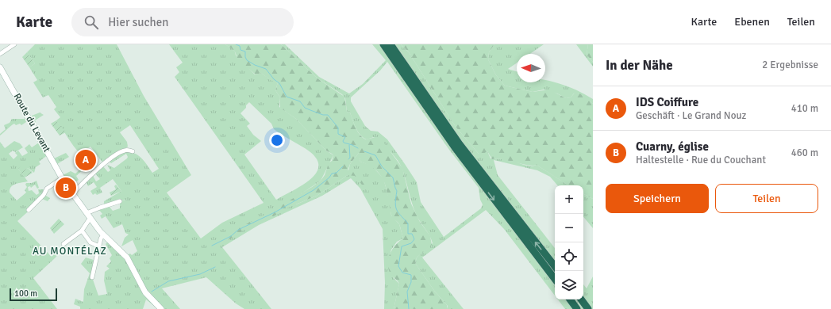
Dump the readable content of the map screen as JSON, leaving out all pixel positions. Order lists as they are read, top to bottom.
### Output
{
  "streets": {
    "street": ["Route du Levant"]
  },
  "districts": ["AU MONTÉLAZ"],
  "scale_bar": "100 m",
  "north": "left",
  "page": {
    "header": "Karte",
    "search": "Hier suchen",
    "nav": ["Karte", "Ebenen", "Teilen"],
    "heading": ["In der Nähe", "2 Ergebnisse"],
    "list": [
      {
        "mark": "A",
        "name": "IDS Coiffure",
        "note": "Geschäft · Le Grand Nouz",
        "value": "410 m"
      },
      {
        "mark": "B",
        "name": "Cuarny, église",
        "note": "Haltestelle · Rue du Couchant",
        "value": "460 m"
      }
    ],
    "pins": ["A", "B"],
    "buttons": ["Speichern", "Teilen"],
    "map_buttons": ["+", "−"],
    "scale": "100 m"
  }
}
